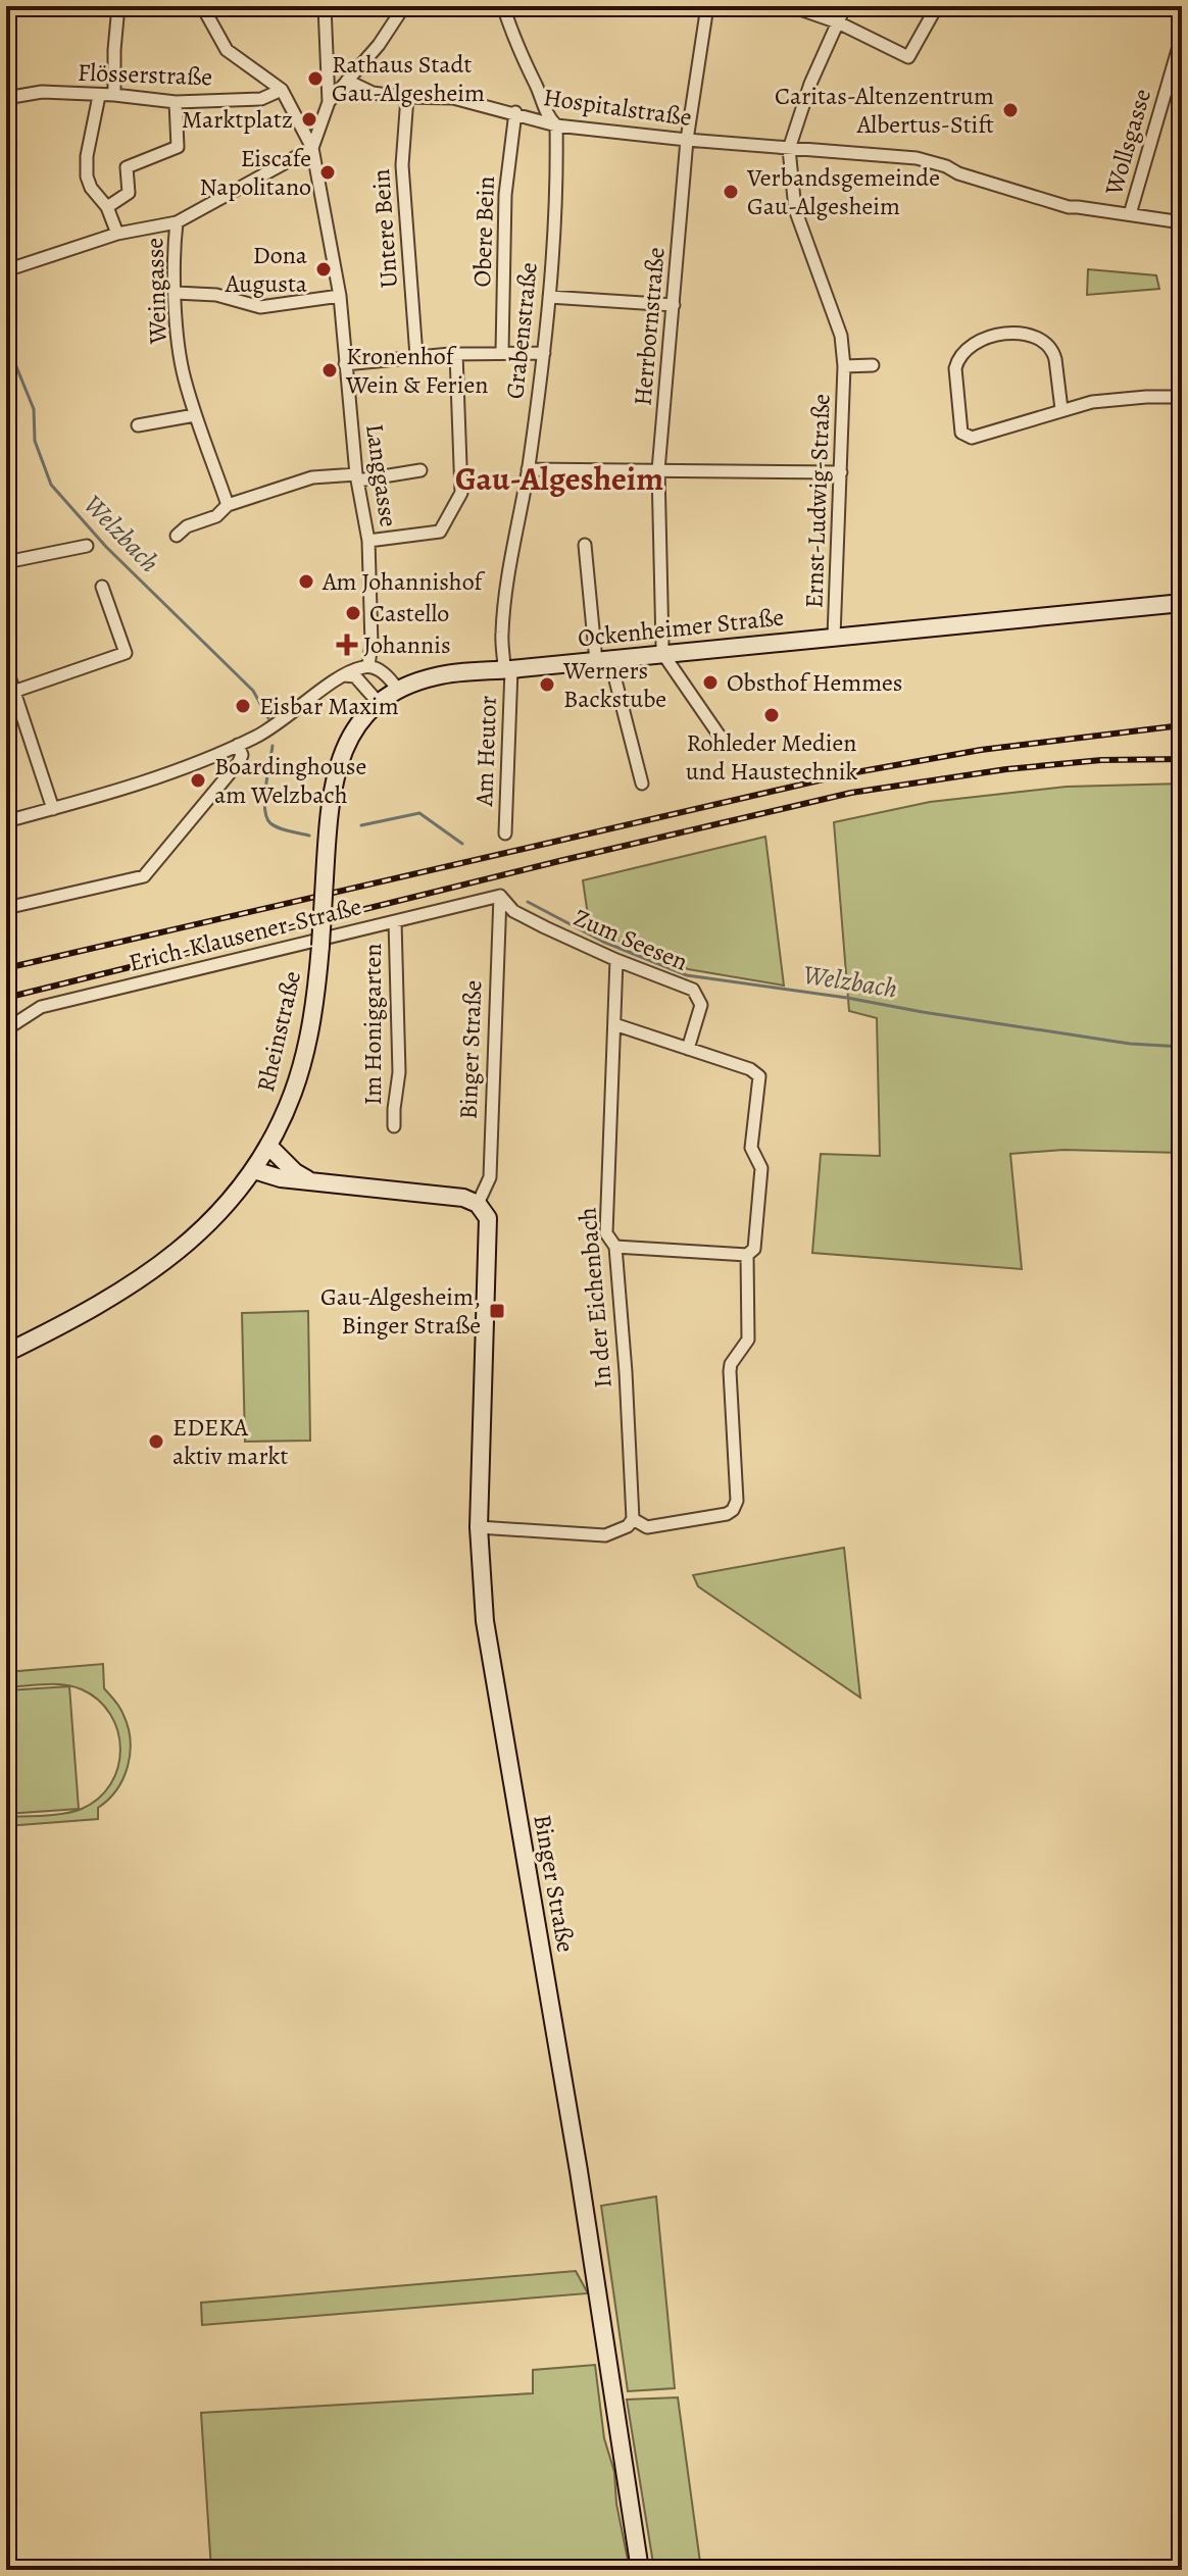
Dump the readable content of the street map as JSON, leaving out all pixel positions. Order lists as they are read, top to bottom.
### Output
{
  "streets": {
    "street": [
      "Flösserstraße",
      "Hospitalstraße",
      "Wollsgasse",
      "Untere Bein",
      "Obere Bein",
      "Weingasse",
      "Herrbornstraße",
      "Grabenstraße",
      "Langgasse",
      "Ernst-Ludwig-Straße",
      "Ockenheimer Straße",
      "Am Heutor",
      "Erich-Klausener-Straße",
      "Zum Seesen",
      "Im Honiggarten",
      "Rheinstraße",
      "Binger Straße",
      "In der Eichenbach"
    ]
  },
  "crossings": [
    ["Hospitalstraße", "Wollsgasse"],
    ["Hospitalstraße", "Untere Bein"],
    ["Hospitalstraße", "Obere Bein"],
    ["Hospitalstraße", "Herrbornstraße"],
    ["Hospitalstraße", "Grabenstraße"],
    ["Hospitalstraße", "Ernst-Ludwig-Straße"],
    ["Weingasse", "Langgasse"],
    ["Herrbornstraße", "Ockenheimer Straße"],
    ["Grabenstraße", "Ockenheimer Straße"],
    ["Grabenstraße", "Am Heutor"],
    ["Ernst-Ludwig-Straße", "Ockenheimer Straße"],
    ["Ockenheimer Straße", "Am Heutor"],
    ["Ockenheimer Straße", "Rheinstraße"],
    ["Erich-Klausener-Straße", "Zum Seesen"],
    ["Erich-Klausener-Straße", "Im Honiggarten"],
    ["Erich-Klausener-Straße", "Binger Straße"],
    ["Zum Seesen", "Binger Straße"],
    ["Zum Seesen", "In der Eichenbach"]
  ],
  "districts": ["Gau-Algesheim"],
  "water": ["Welzbach"],
  "places": {
    "other": [
      "Rathaus Stadt Gau-Algesheim",
      "Caritas-Altenzentrum Albertus-Stift",
      "Marktplatz",
      "Eiscafe Napolitano",
      "Verbandsgemeinde Gau-Algesheim",
      "Dona Augusta",
      "Kronenhof Wein & Ferien",
      "Am Johannishof",
      "Castello",
      "Obsthof Hemmes",
      "Werners Backstube",
      "Eisbar Maxim",
      "Rohleder Medien und Haustechnik",
      "Boardinghouse am Welzbach",
      "EDEKA aktiv markt"
    ],
    "health": ["Johannis"],
    "transit": ["Gau-Algesheim, Binger Straße"]
  }
}
